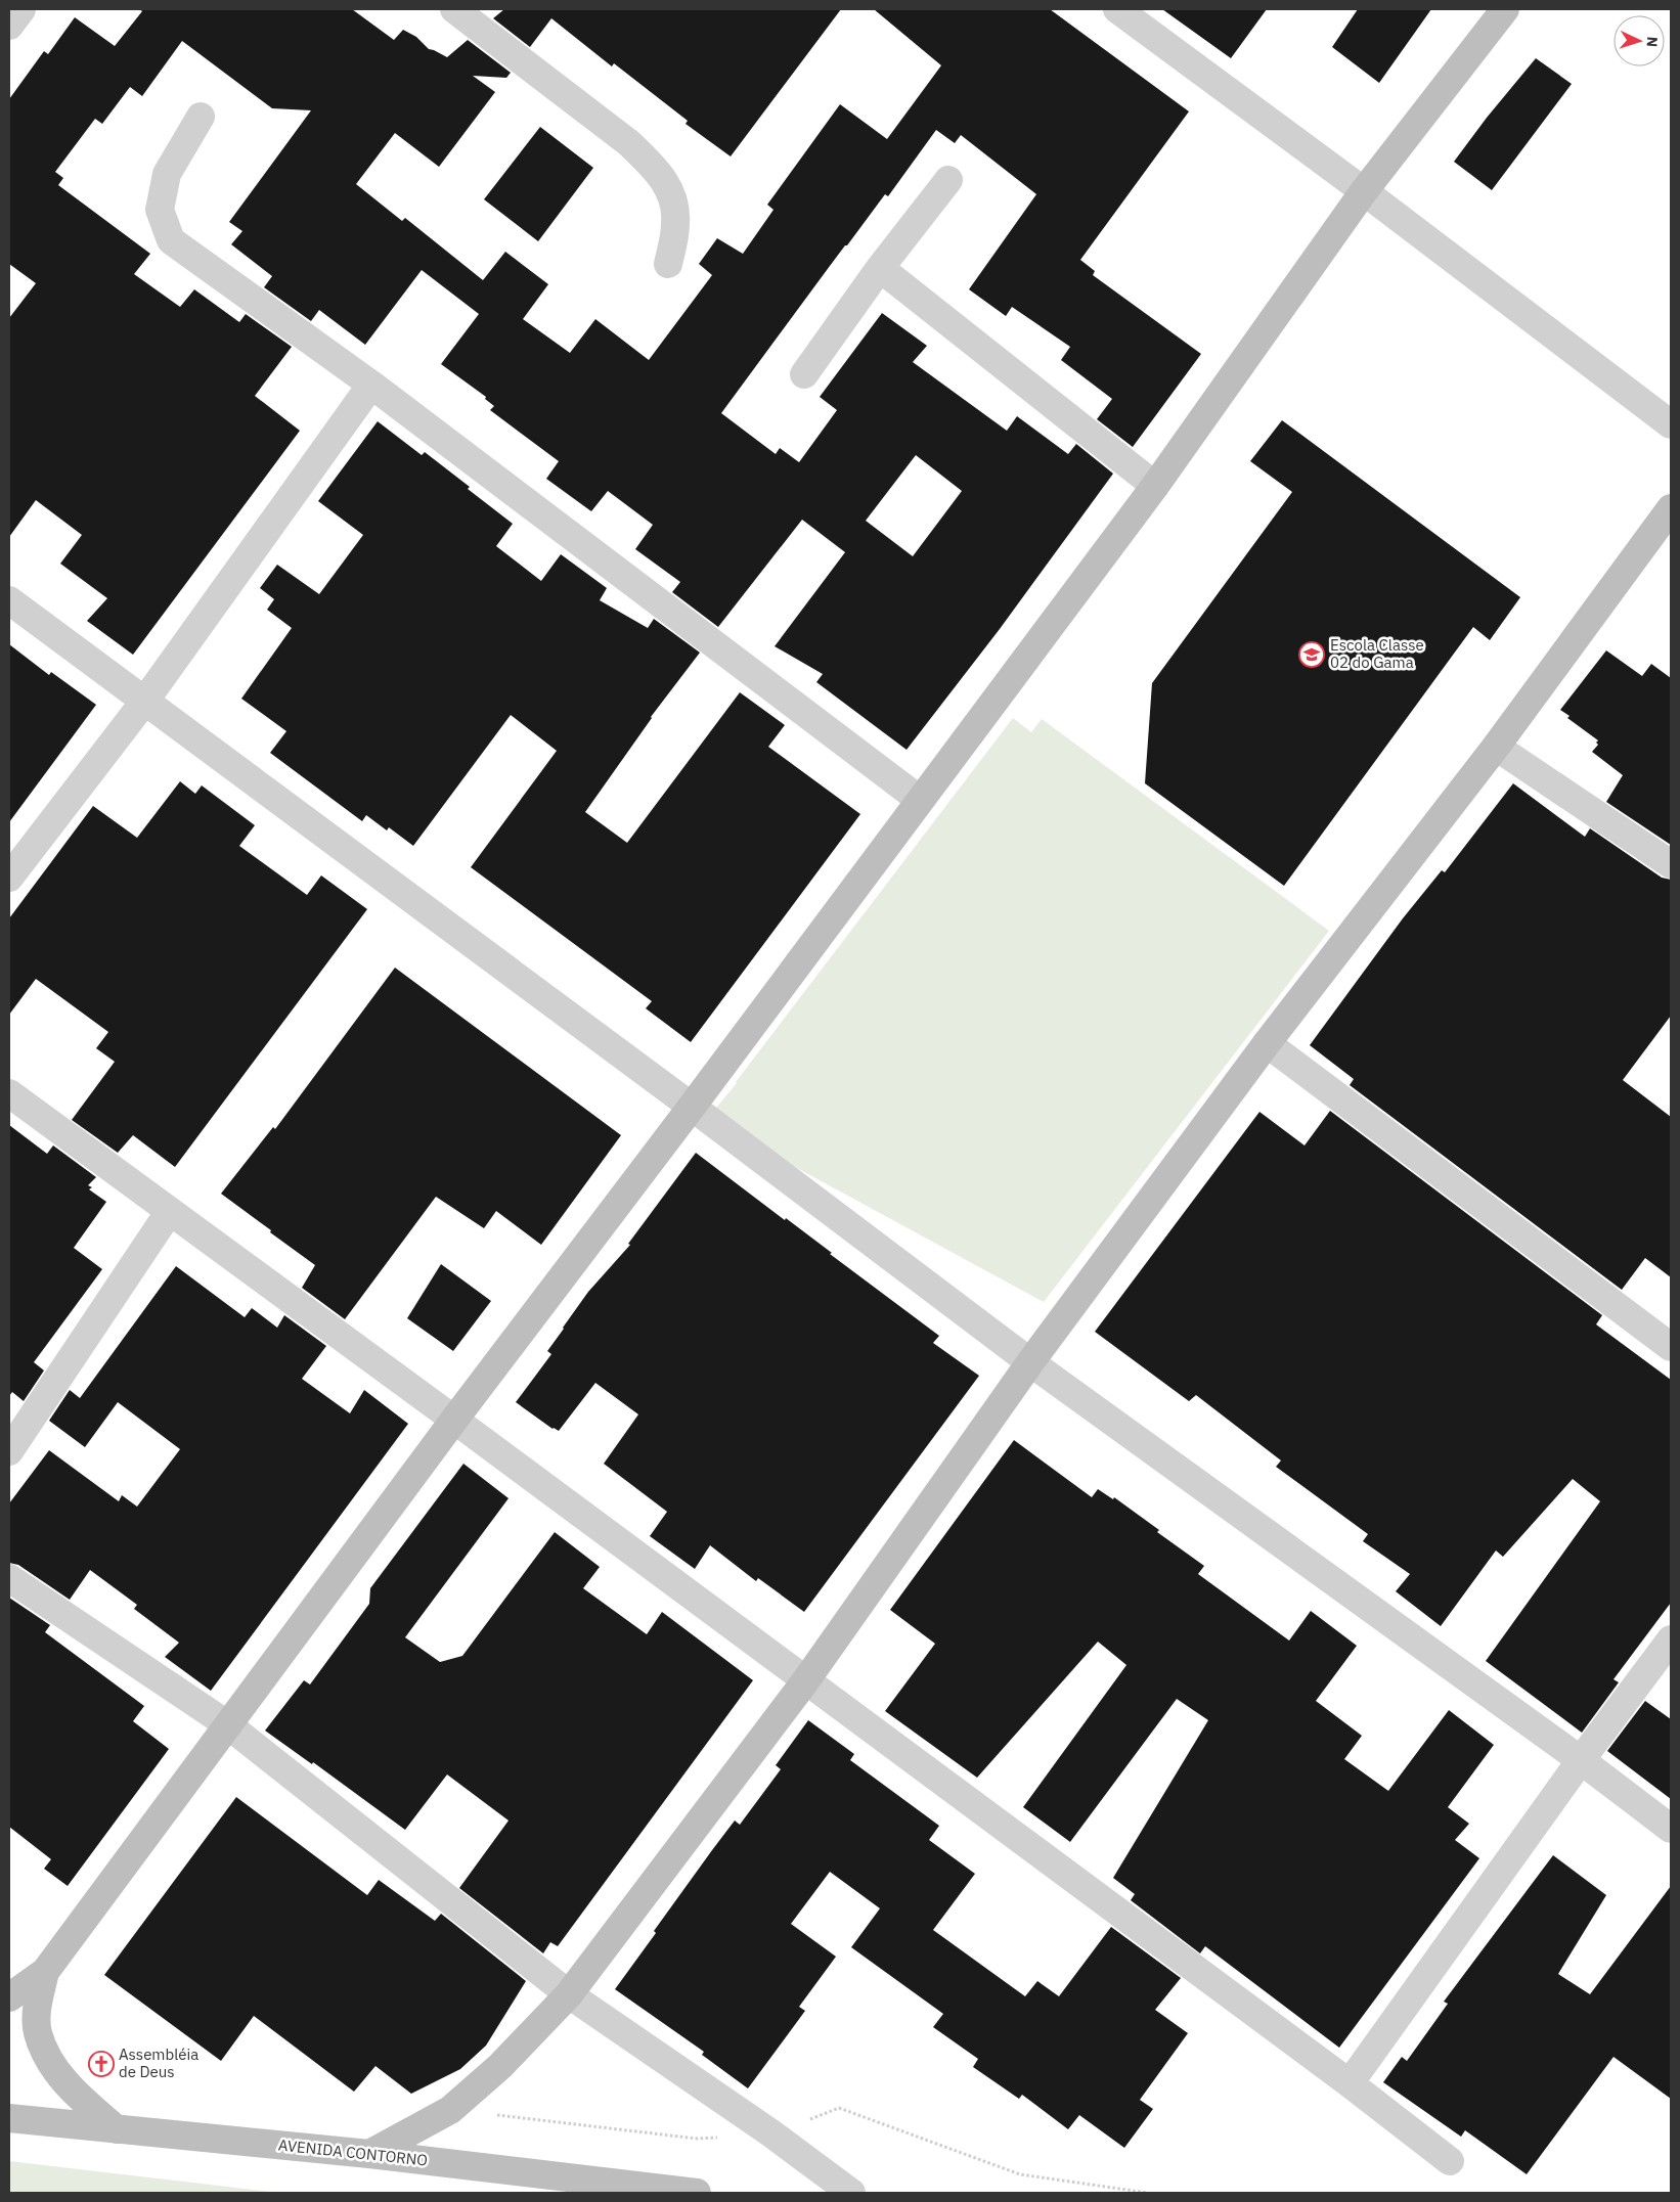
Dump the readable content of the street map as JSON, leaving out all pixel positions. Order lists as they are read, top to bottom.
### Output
{
  "streets": {
    "street": ["AVENIDA CONTORNO"]
  },
  "places": {
    "school or university": ["Escola Classe 02 do Gama"],
    "church": ["Assembléia de Deus"]
  },
  "north": "right"
}
